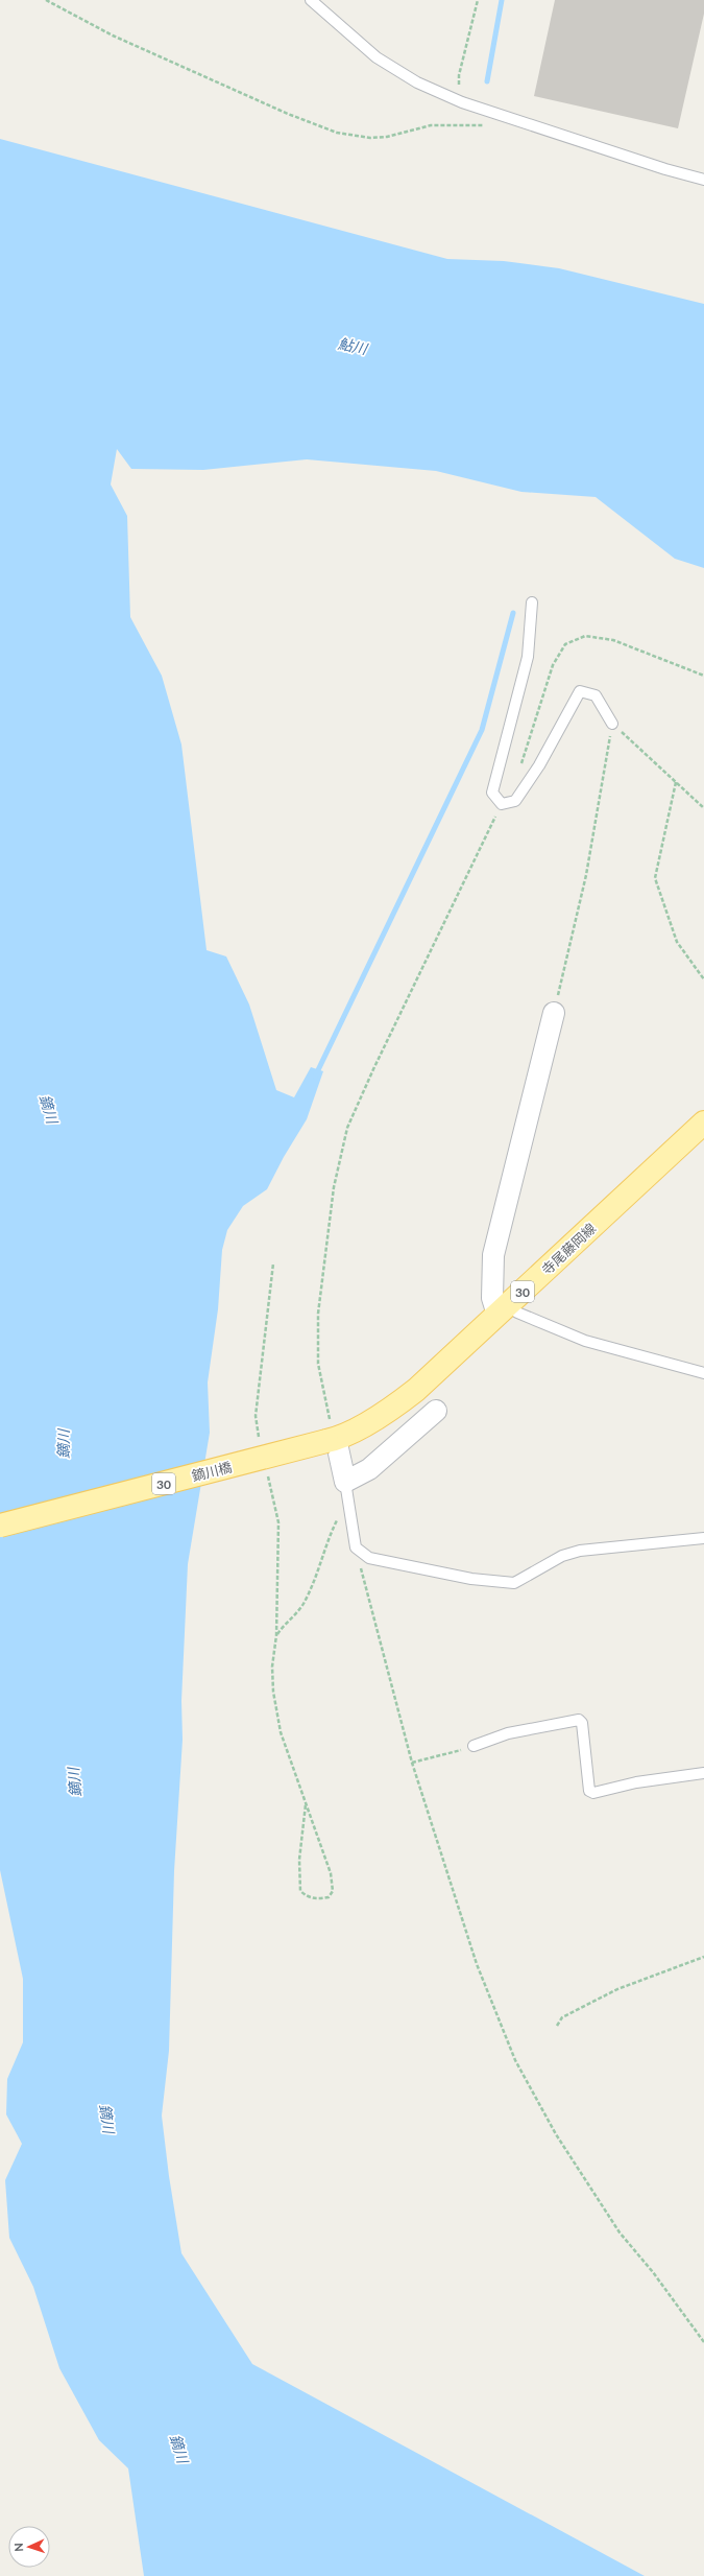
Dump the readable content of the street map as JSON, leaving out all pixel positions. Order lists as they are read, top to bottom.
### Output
{
  "streets": {
    "main road": ["寺尾藤岡線", "30", "鏑川橋"]
  },
  "crossings": [
    ["寺尾藤岡線", "鏑川橋"]
  ],
  "water": ["鮎川", "鏑川"],
  "north": "left"
}
